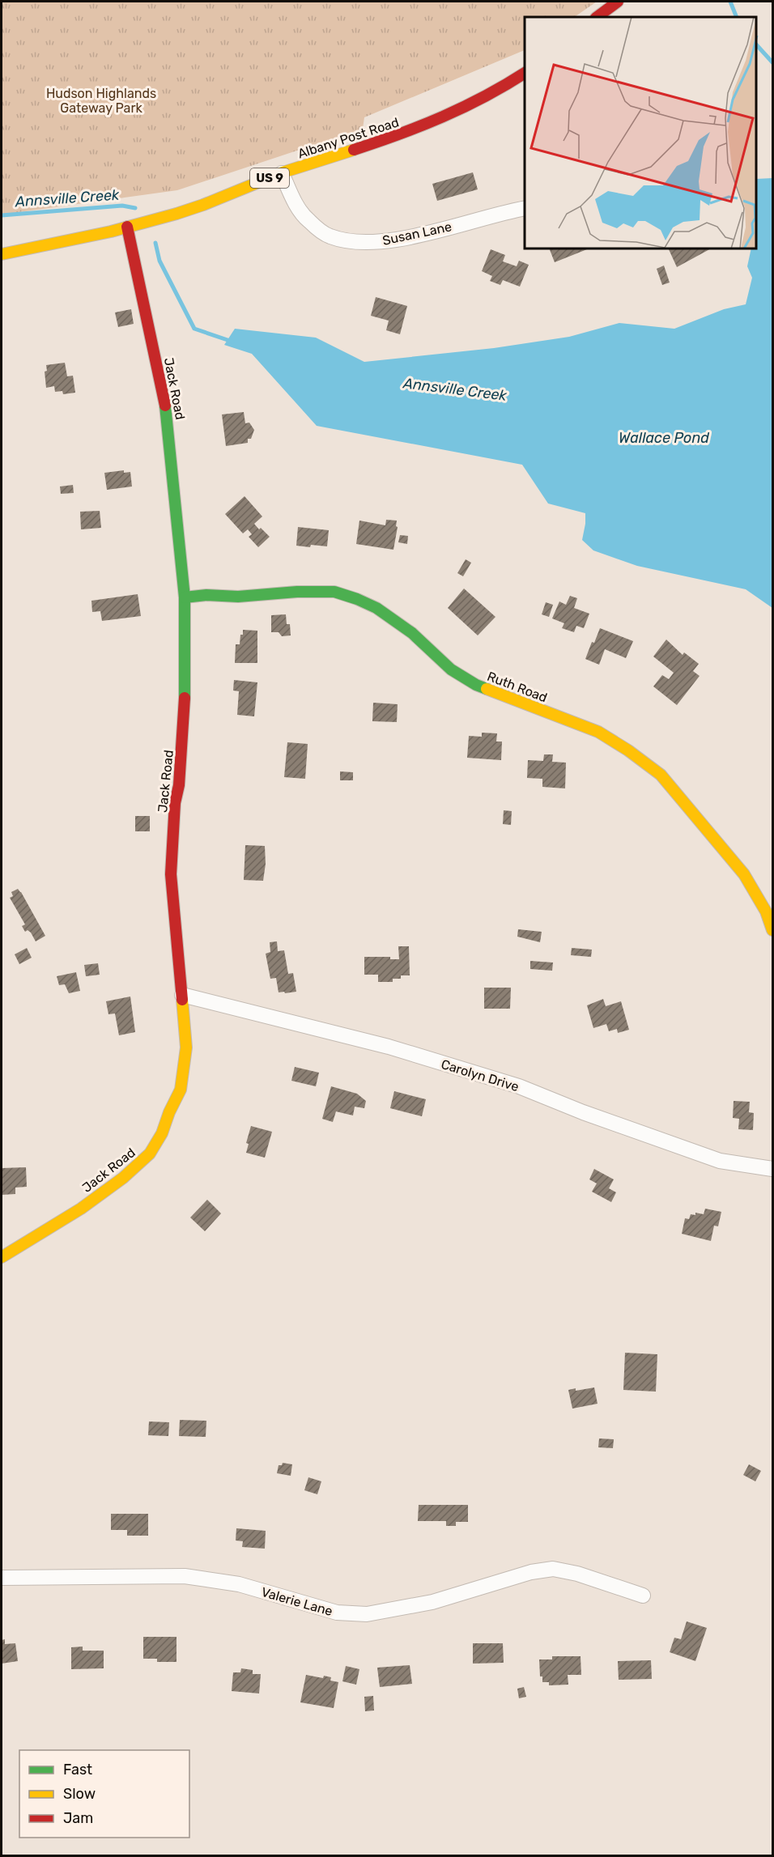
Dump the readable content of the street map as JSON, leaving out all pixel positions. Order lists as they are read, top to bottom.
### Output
{
  "streets": {
    "main road": [
      "Albany Post Road",
      "US 9",
      "Jack Road",
      "Ruth Road"
    ],
    "street": ["Susan Lane", "Carolyn Drive", "Valerie Lane"]
  },
  "crossings": [
    ["Albany Post Road", "Susan Lane"],
    ["Albany Post Road", "Jack Road"],
    ["Jack Road", "Ruth Road"],
    ["Jack Road", "Carolyn Drive"]
  ],
  "water": ["Annsville Creek", "Wallace Pond"],
  "parks": ["Hudson Highlands Gateway Park"],
  "legend": ["Fast", "Slow", "Jam"]
}
